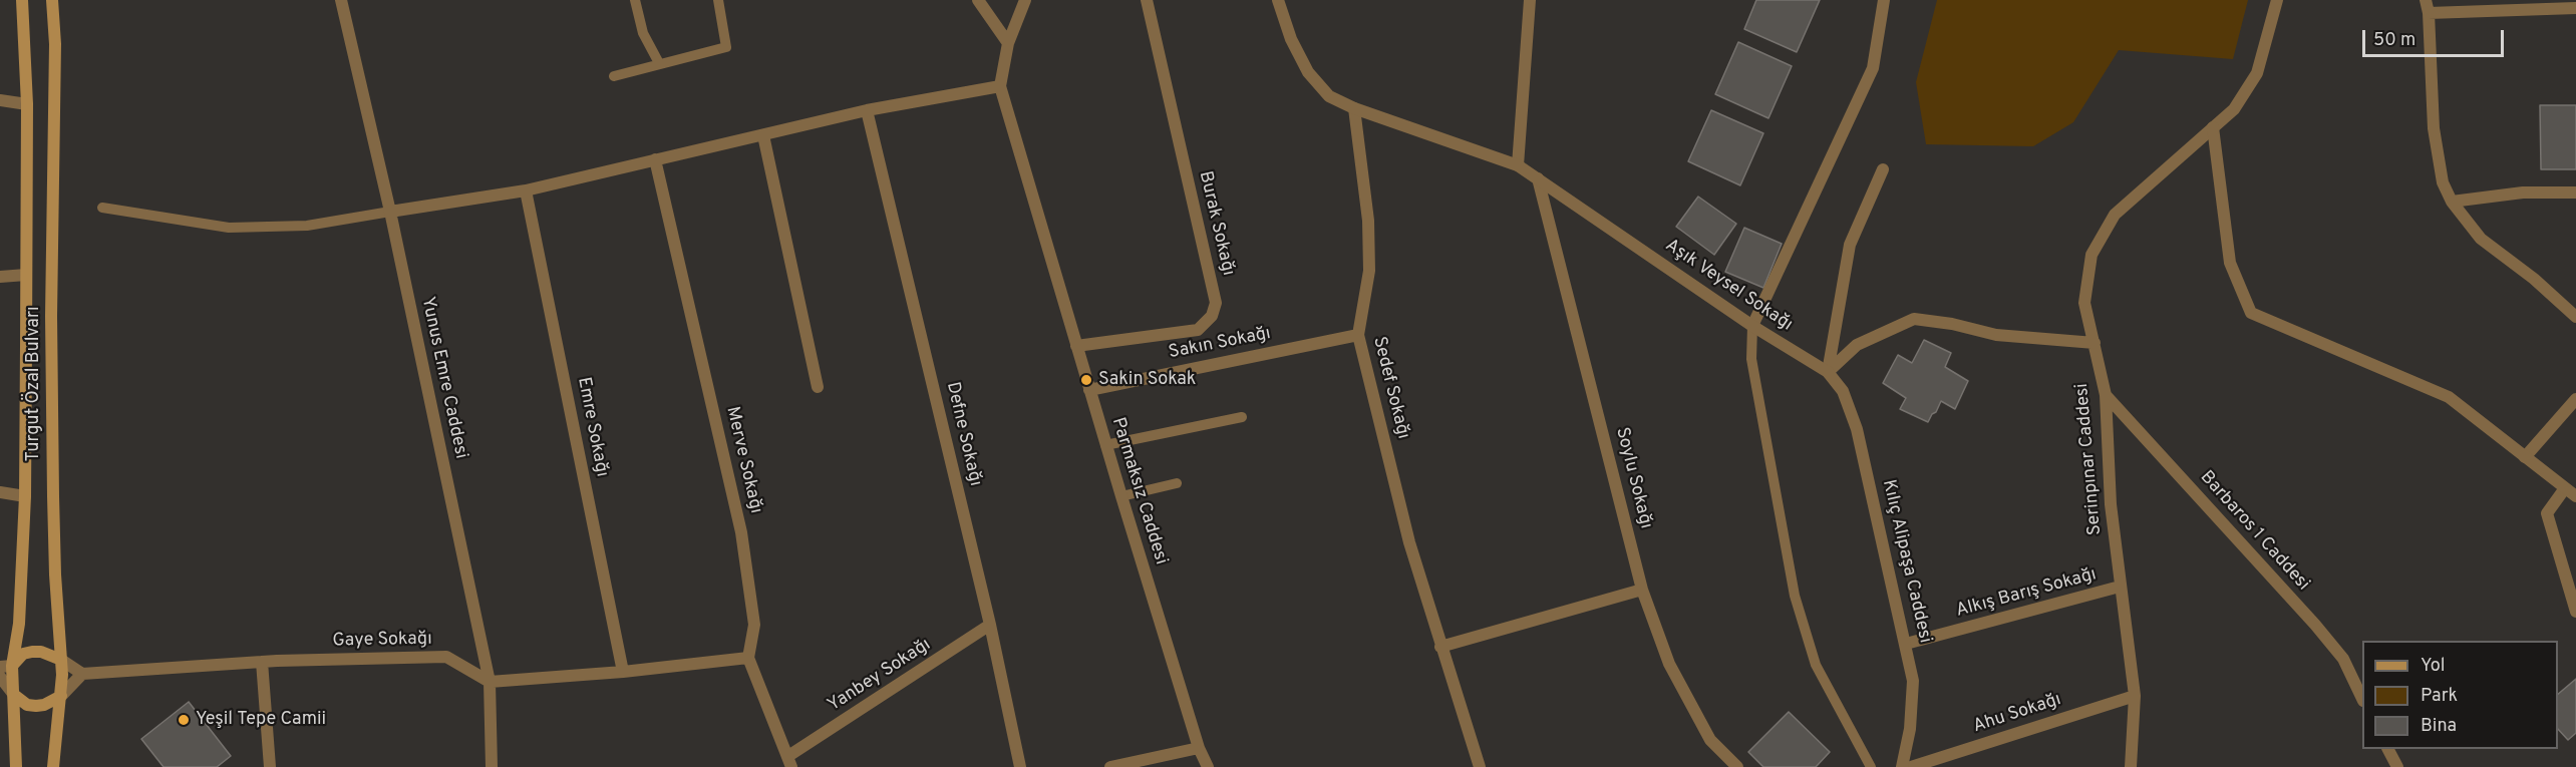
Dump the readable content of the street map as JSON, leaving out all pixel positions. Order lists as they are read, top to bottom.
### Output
{
  "streets": {
    "main road": ["Turgut Özal Bulvarı"],
    "street": [
      "Burak Sokağı",
      "Aşık Veysel Sokağı",
      "Sakın Sokağı",
      "Yunus Emre Caddesi",
      "Sedef Sokağı",
      "Emre Sokağı",
      "Defne Sokağı",
      "Serinpınar Caddesi",
      "Merve Sokağı",
      "Soylu Sokağı",
      "Parmaksız Caddesi",
      "Barbaros 1 Caddesi",
      "Kılıç Alipaşa Caddesi",
      "Alkış Barış Sokağı",
      "Gaye Sokağı",
      "Yanbey Sokağı",
      "Ahu Sokağı"
    ]
  },
  "crossings": [
    ["Burak Sokağı", "Parmaksız Caddesi"],
    ["Aşık Veysel Sokağı", "Sedef Sokağı"],
    ["Aşık Veysel Sokağı", "Soylu Sokağı"],
    ["Aşık Veysel Sokağı", "Kılıç Alipaşa Caddesi"],
    ["Sakın Sokağı", "Sedef Sokağı"],
    ["Sakın Sokağı", "Parmaksız Caddesi"],
    ["Yunus Emre Caddesi", "Gaye Sokağı"],
    ["Defne Sokağı", "Yanbey Sokağı"],
    ["Serinpınar Caddesi", "Barbaros 1 Caddesi"],
    ["Serinpınar Caddesi", "Alkış Barış Sokağı"],
    ["Serinpınar Caddesi", "Ahu Sokağı"],
    ["Kılıç Alipaşa Caddesi", "Alkış Barış Sokağı"]
  ],
  "places": ["Sakin Sokak", "Yeşil Tepe Camii"],
  "legend": ["Yol", "Park", "Bina"],
  "scale_bar": "50 m"
}
